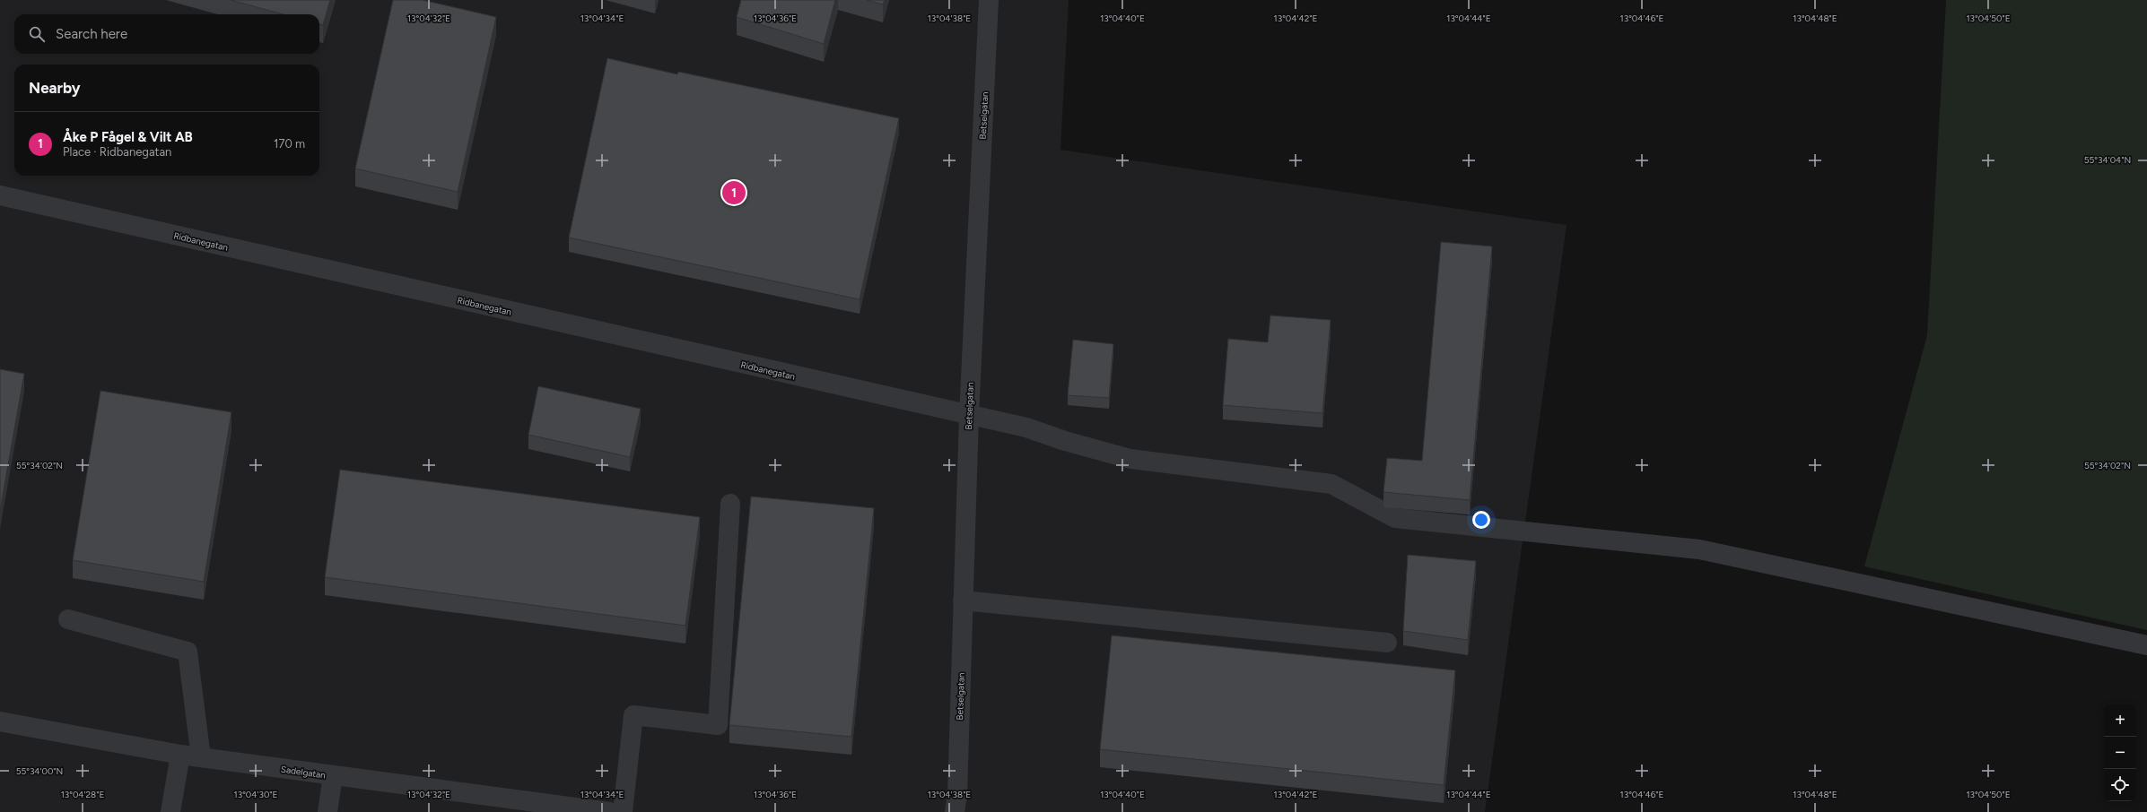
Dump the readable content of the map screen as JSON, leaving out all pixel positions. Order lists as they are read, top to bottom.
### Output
{
  "streets": {
    "street": ["Betselgatan", "Ridbanegatan", "Sadelgatan"]
  },
  "crossings": [
    ["Betselgatan", "Ridbanegatan"]
  ],
  "page": {
    "search": "Search here",
    "heading": "Nearby",
    "list": [
      {
        "mark": "1",
        "name": "Åke P Fågel & Vilt AB",
        "note": "Place · Ridbanegatan",
        "value": "170 m"
      }
    ],
    "pins": "1",
    "map_buttons": ["+", "−"]
  },
  "coordinates": [
    "13°04'32\"E",
    "13°04'34\"E",
    "13°04'36\"E",
    "13°04'38\"E",
    "13°04'40\"E",
    "13°04'42\"E",
    "13°04'44\"E",
    "13°04'46\"E",
    "13°04'48\"E",
    "13°04'50\"E",
    "55°34'04\"N",
    "55°34'02\"N",
    "55°34'00\"N",
    "13°04'28\"E",
    "13°04'30\"E"
  ]
}
